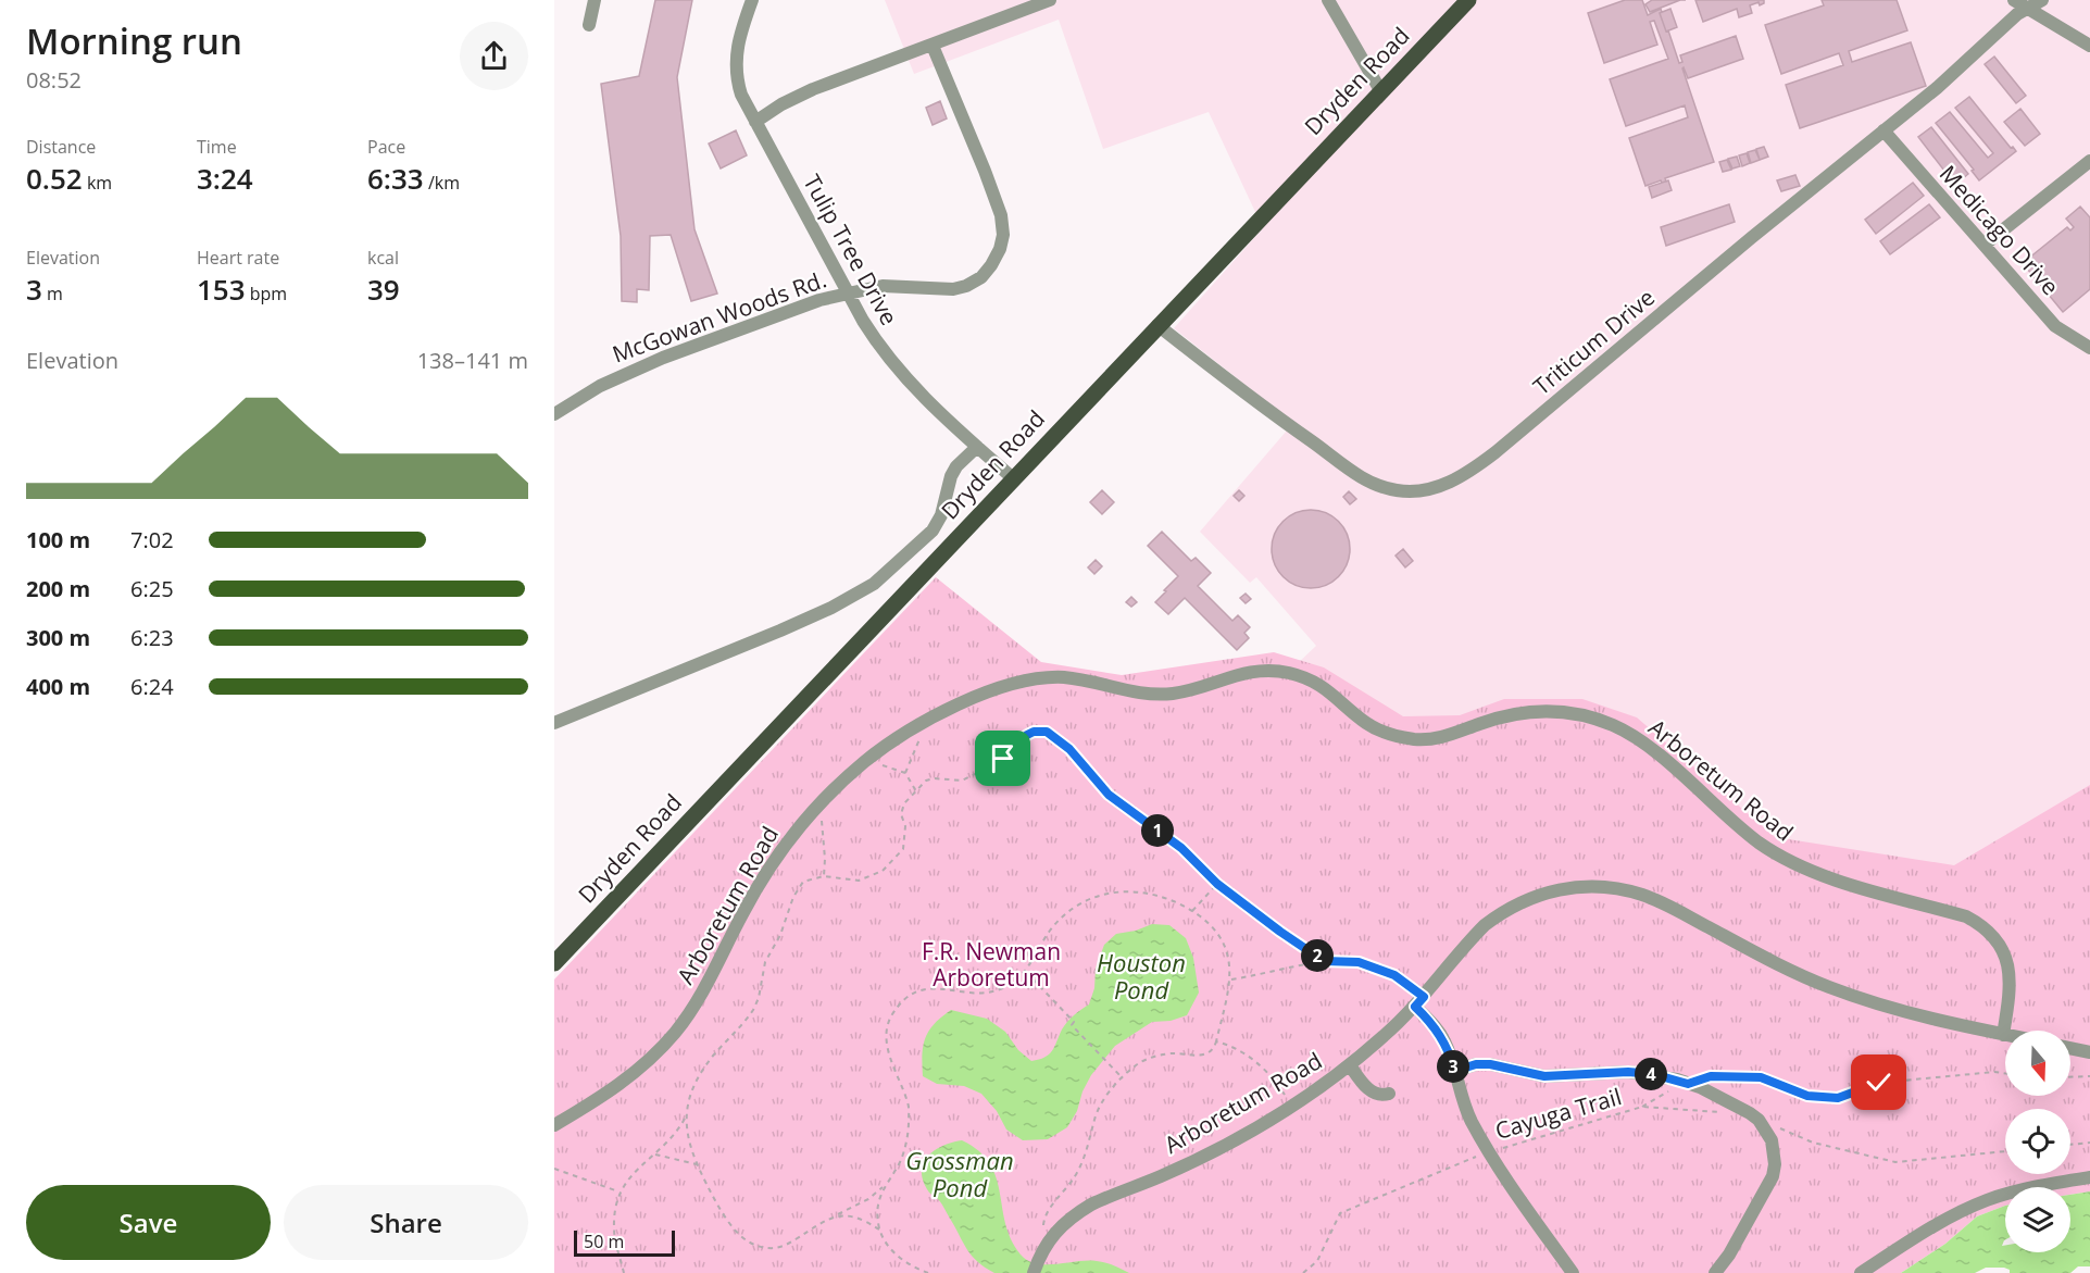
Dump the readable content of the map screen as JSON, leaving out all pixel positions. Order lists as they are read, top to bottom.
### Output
{
  "streets": {
    "main road": ["Dryden Road"],
    "street": [
      "Medicago Drive",
      "Tulip Tree Drive",
      "McGowan Woods Rd.",
      "Triticum Drive",
      "Arboretum Road"
    ],
    "path": ["Cayuga Trail"]
  },
  "crossings": [
    ["Dryden Road", "Tulip Tree Drive"],
    ["Dryden Road", "Triticum Drive"],
    ["Medicago Drive", "Triticum Drive"],
    ["Tulip Tree Drive", "McGowan Woods Rd."]
  ],
  "water": ["Houston Pond", "Grossman Pond"],
  "parks": ["F.R. Newman Arboretum"],
  "scale_bar": "50 m",
  "north": "bottom",
  "page": {
    "heading": ["Morning run", "08:52"],
    "stats": [
      ["Distance", "0.52 km"],
      ["Time", "3:24"],
      ["Pace", "6:33 /km"],
      ["Elevation", "3 m"],
      ["Heart rate", "153 bpm"],
      ["kcal", "39"]
    ],
    "chart": ["Elevation", "138–141 m"],
    "list": [
      {
        "name": "100 m",
        "note": "7:02"
      },
      {
        "name": "200 m",
        "note": "6:25"
      },
      {
        "name": "300 m",
        "note": "6:23"
      },
      {
        "name": "400 m",
        "note": "6:24"
      }
    ],
    "pins": [
      "1",
      "2",
      "3",
      "4"
    ],
    "buttons": ["Save", "Share"],
    "scale": "50 m"
  }
}
